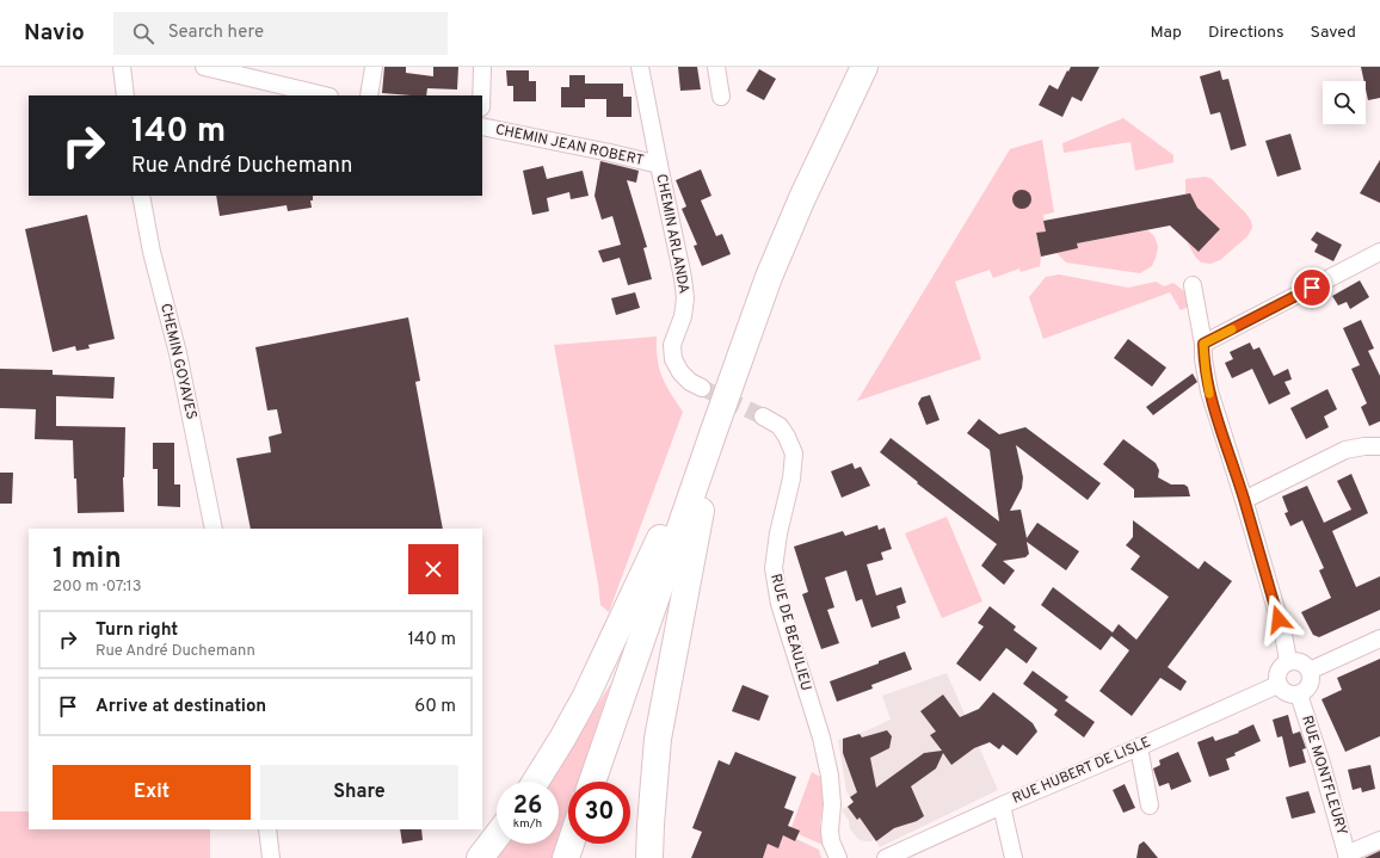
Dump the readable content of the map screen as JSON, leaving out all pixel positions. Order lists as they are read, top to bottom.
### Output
{
  "streets": {
    "street": [
      "CHEMIN JEAN ROBERT",
      "CHEMIN ARLANDA",
      "CHEMIN GOYAVES",
      "RUE DE BEAULIEU",
      "RUE HUBERT DE LISLE",
      "RUE MONTFLEURY"
    ]
  },
  "crossings": [
    ["CHEMIN JEAN ROBERT", "CHEMIN ARLANDA"],
    ["RUE HUBERT DE LISLE", "RUE MONTFLEURY"]
  ],
  "page": {
    "header": "Navio",
    "search": "Search here",
    "nav": ["Map", "Directions", "Saved"],
    "turn": ["140 m", "Rue André Duchemann"],
    "heading": ["1 min", "200 m · 07:13"],
    "list": [
      {
        "name": "Turn right",
        "note": "Rue André Duchemann",
        "value": "140 m"
      },
      {
        "name": "Arrive at destination",
        "value": "60 m"
      }
    ],
    "buttons": ["Exit", "Share"],
    "speed": "26 km/h",
    "limit": "30"
  }
}
